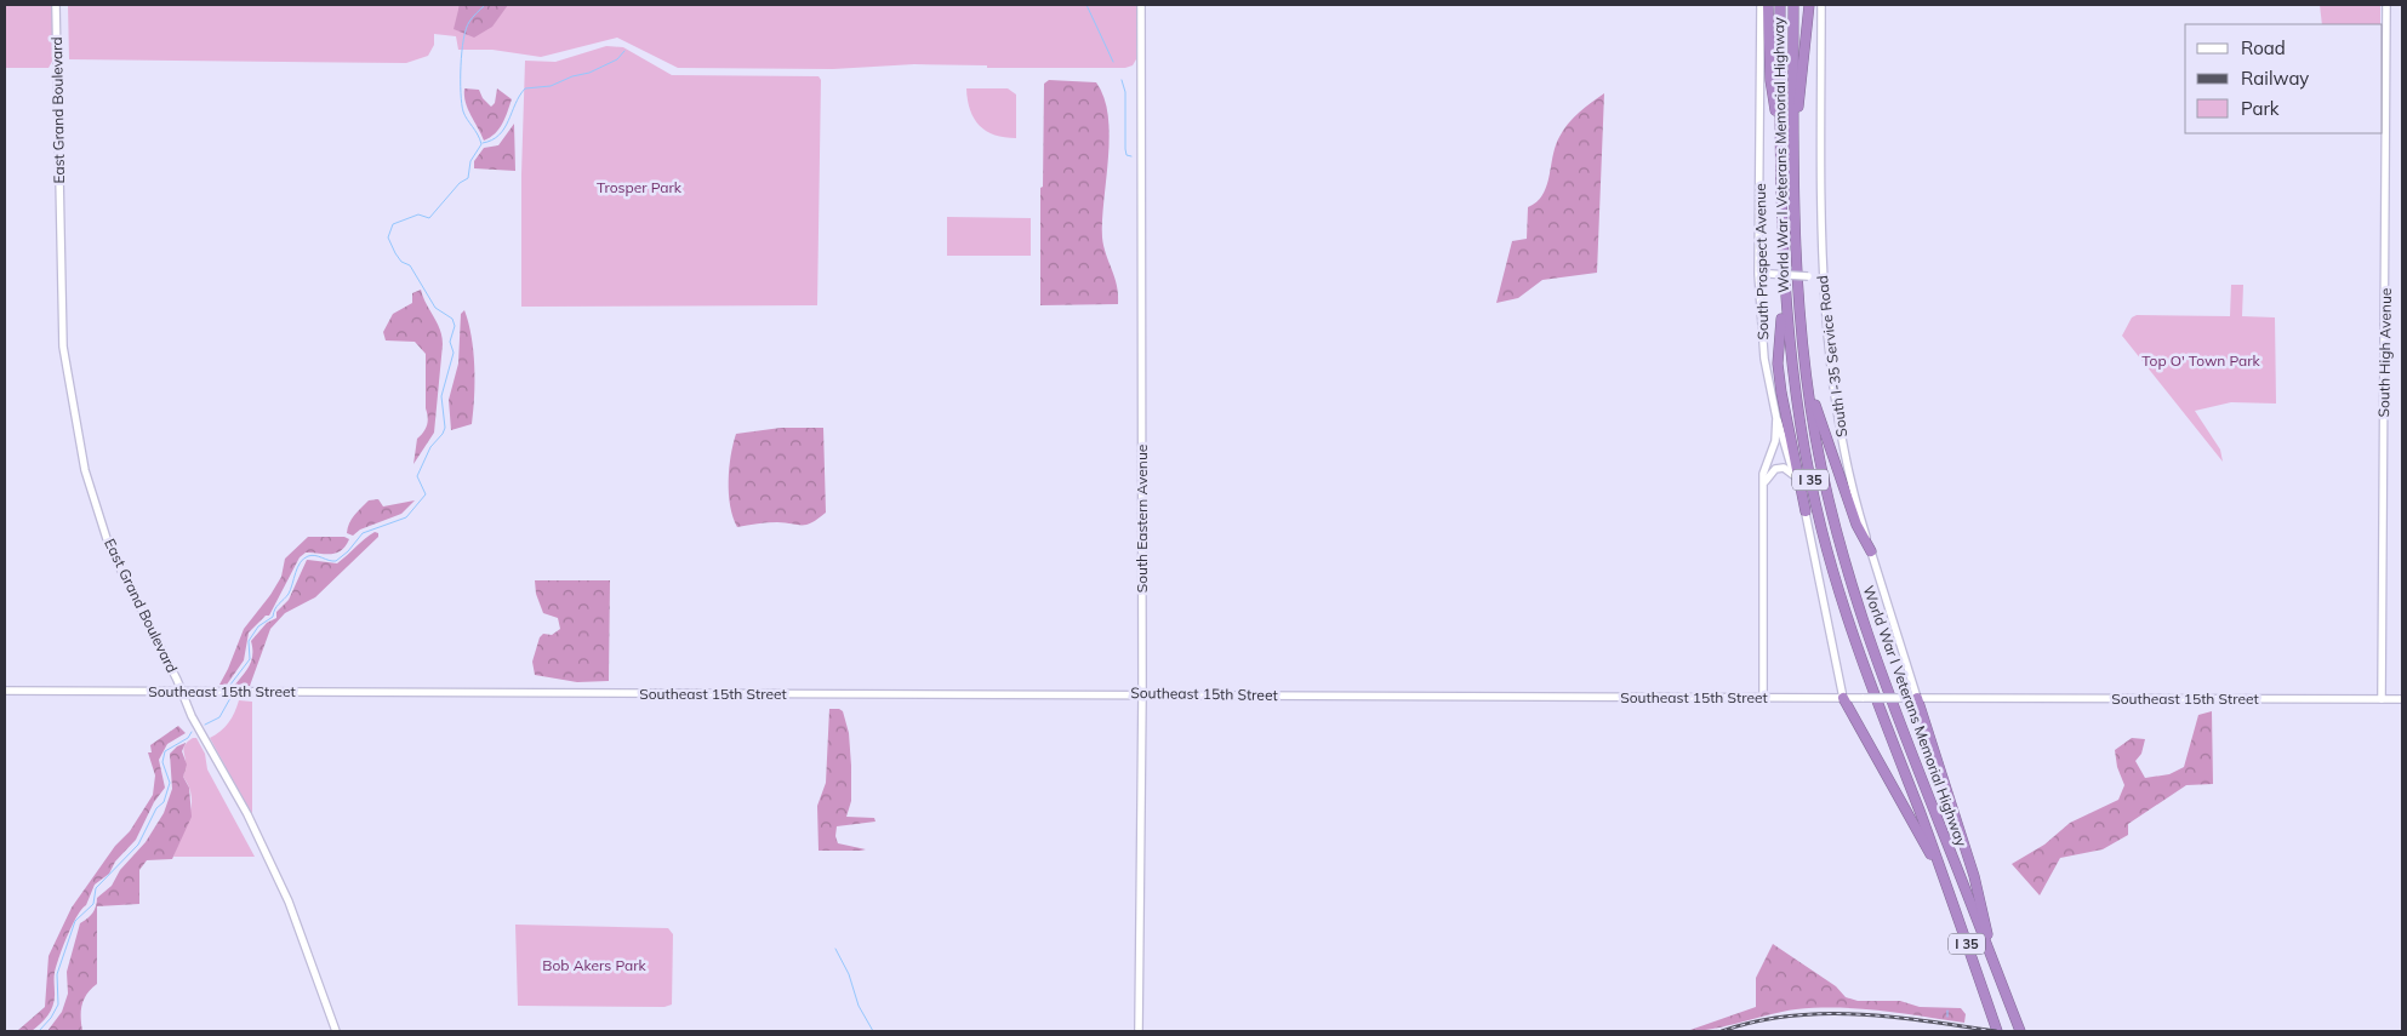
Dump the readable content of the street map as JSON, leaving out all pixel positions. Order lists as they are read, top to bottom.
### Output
{
  "streets": {
    "highway": ["World War I Veterans Memorial Highway", "I 35"],
    "main road": [
      "East Grand Boulevard",
      "South Prospect Avenue",
      "South High Avenue",
      "South I-35 Service Road",
      "South Eastern Avenue",
      "Southeast 15th Street"
    ]
  },
  "crossings": [
    ["East Grand Boulevard", "Southeast 15th Street"],
    ["South Prospect Avenue", "Southeast 15th Street"],
    ["South High Avenue", "Southeast 15th Street"],
    ["South I-35 Service Road", "Southeast 15th Street"],
    ["South Eastern Avenue", "Southeast 15th Street"]
  ],
  "parks": ["Trosper Park", "Top O' Town Park", "Bob Akers Park"],
  "legend": ["Road", "Railway", "Park"]
}
